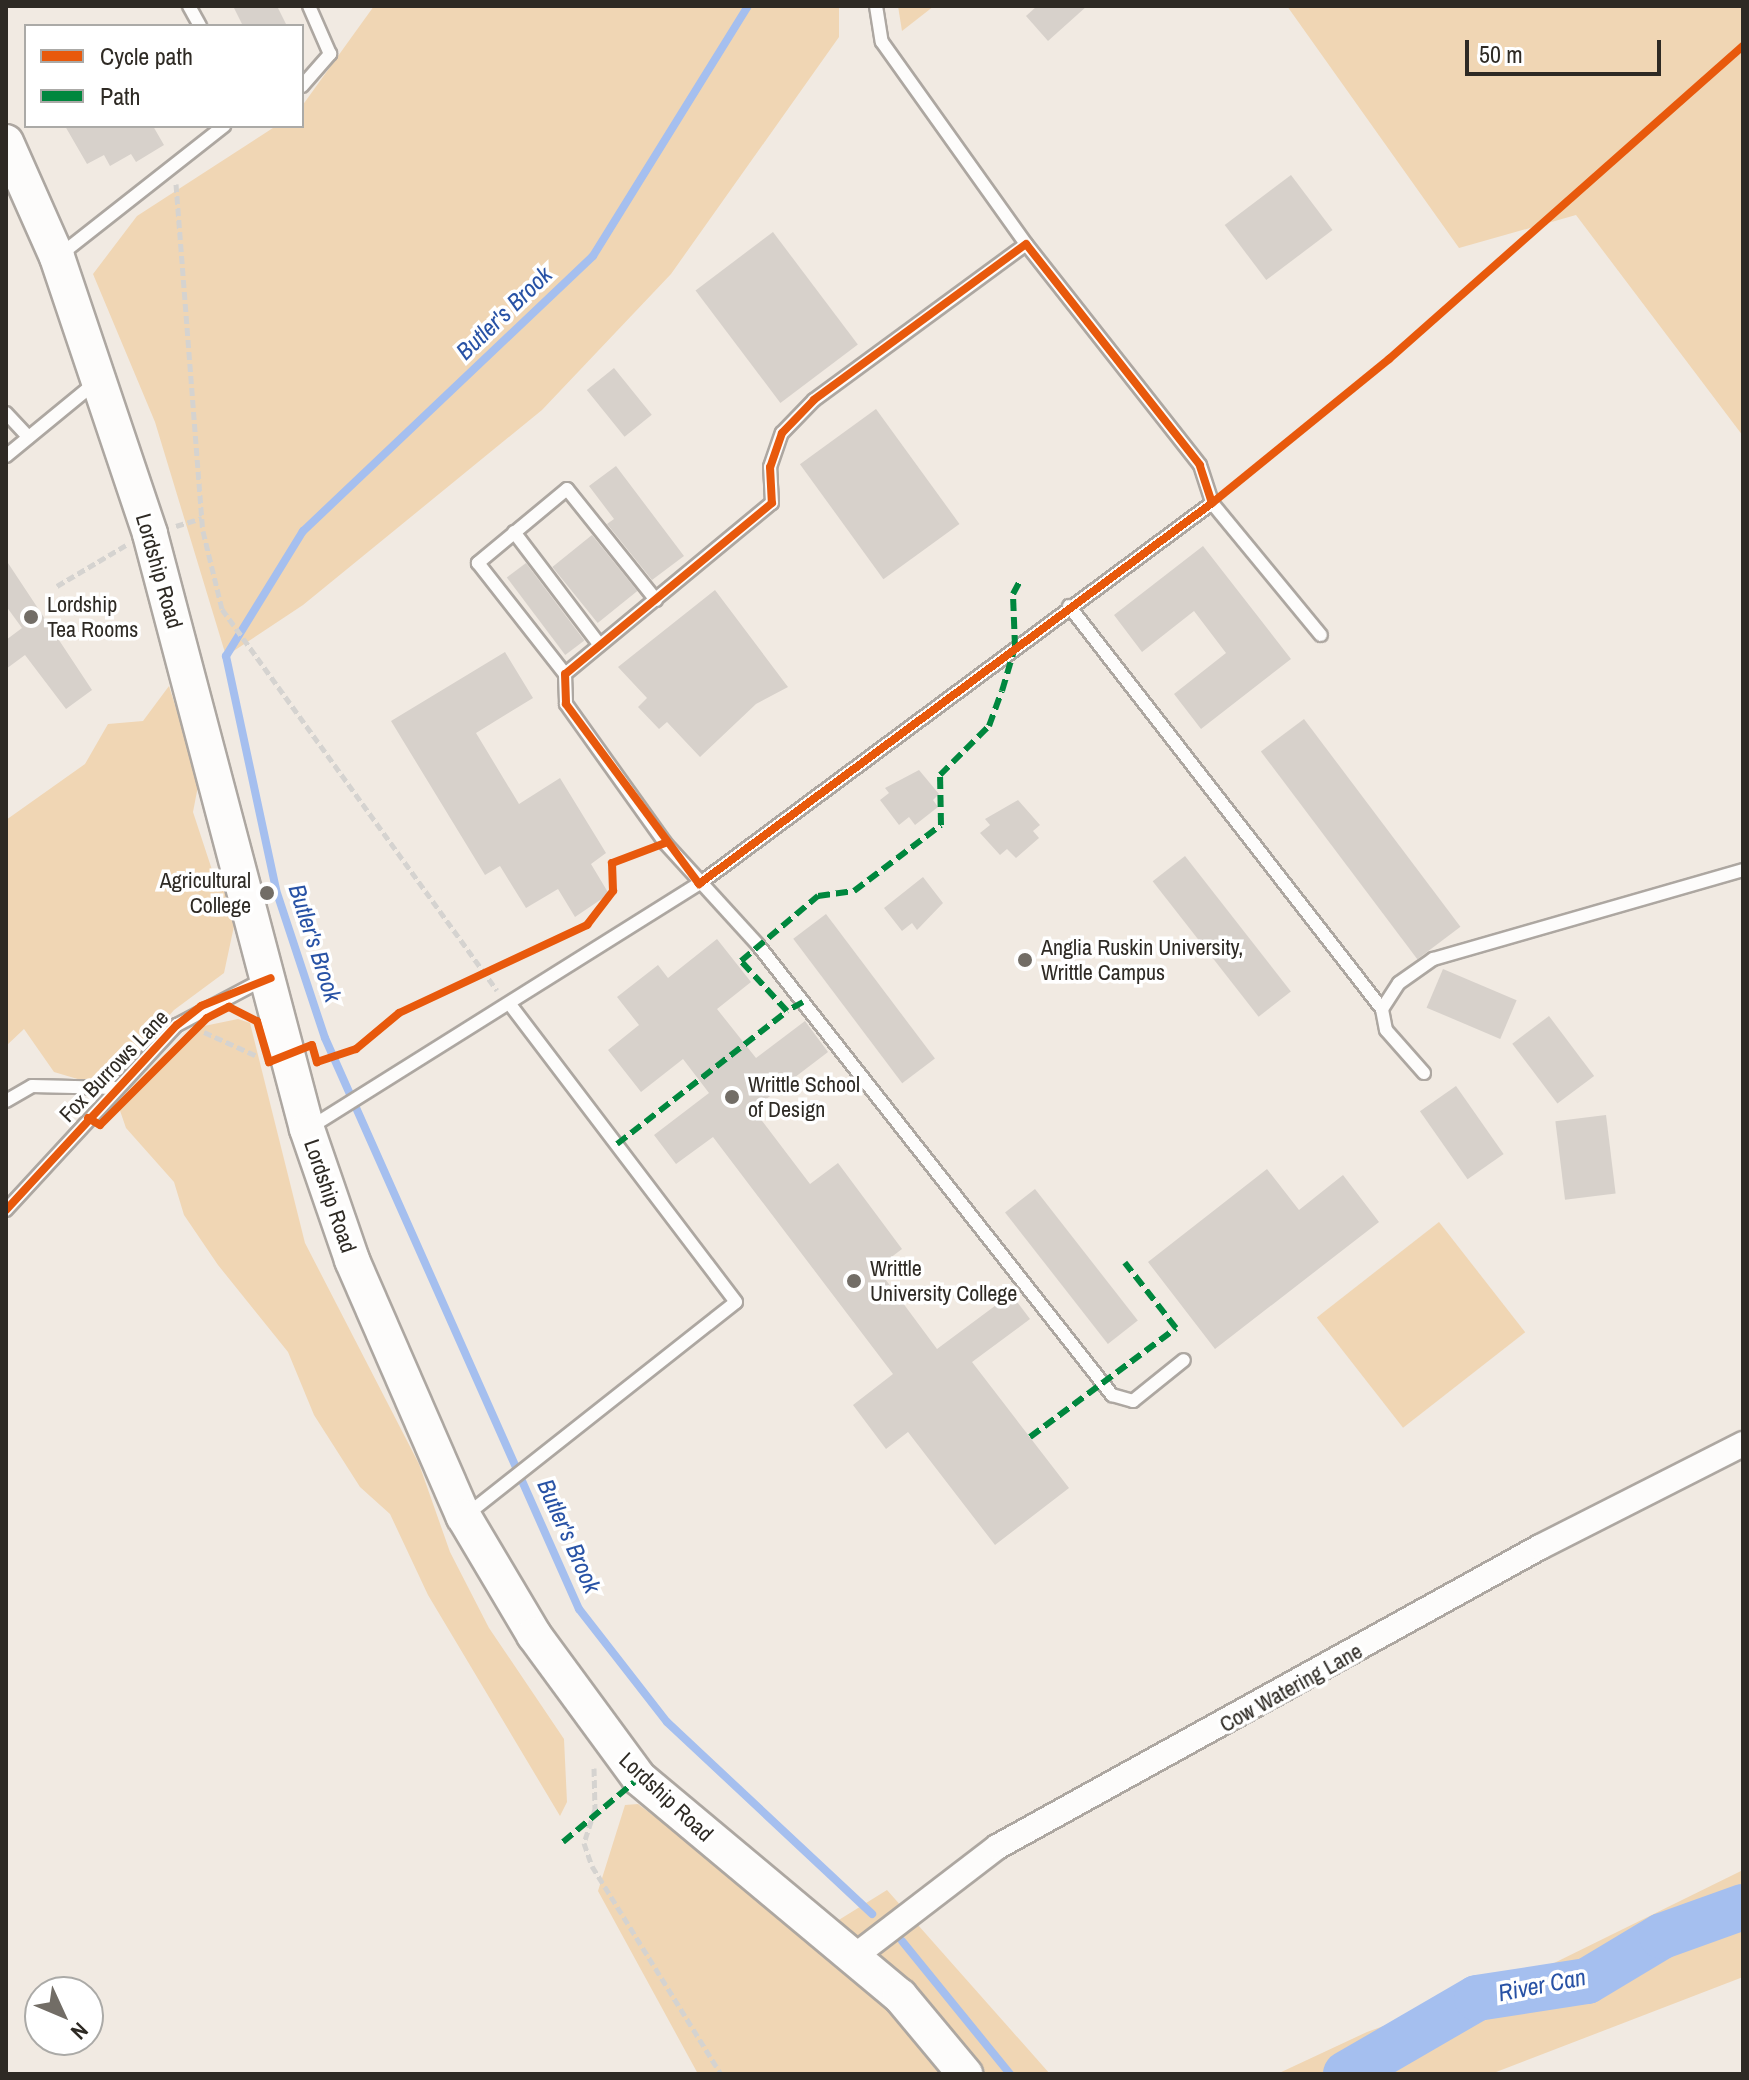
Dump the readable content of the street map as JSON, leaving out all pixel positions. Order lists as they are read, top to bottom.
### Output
{
  "streets": {
    "street": ["Lordship Road", "Cow Watering Lane"],
    "lane": ["Fox Burrows Lane"]
  },
  "crossings": [
    ["Lordship Road", "Fox Burrows Lane"],
    ["Lordship Road", "Cow Watering Lane"]
  ],
  "water": ["Butler's Brook", "River Can"],
  "places": [
    "Lordship Tea Rooms",
    "Agricultural College",
    "Anglia Ruskin University, Writtle Campus",
    "Writtle School of Design",
    "Writtle University College"
  ],
  "legend": ["Cycle path", "Path"],
  "scale_bar": "50 m",
  "north": "bottom right"
}
